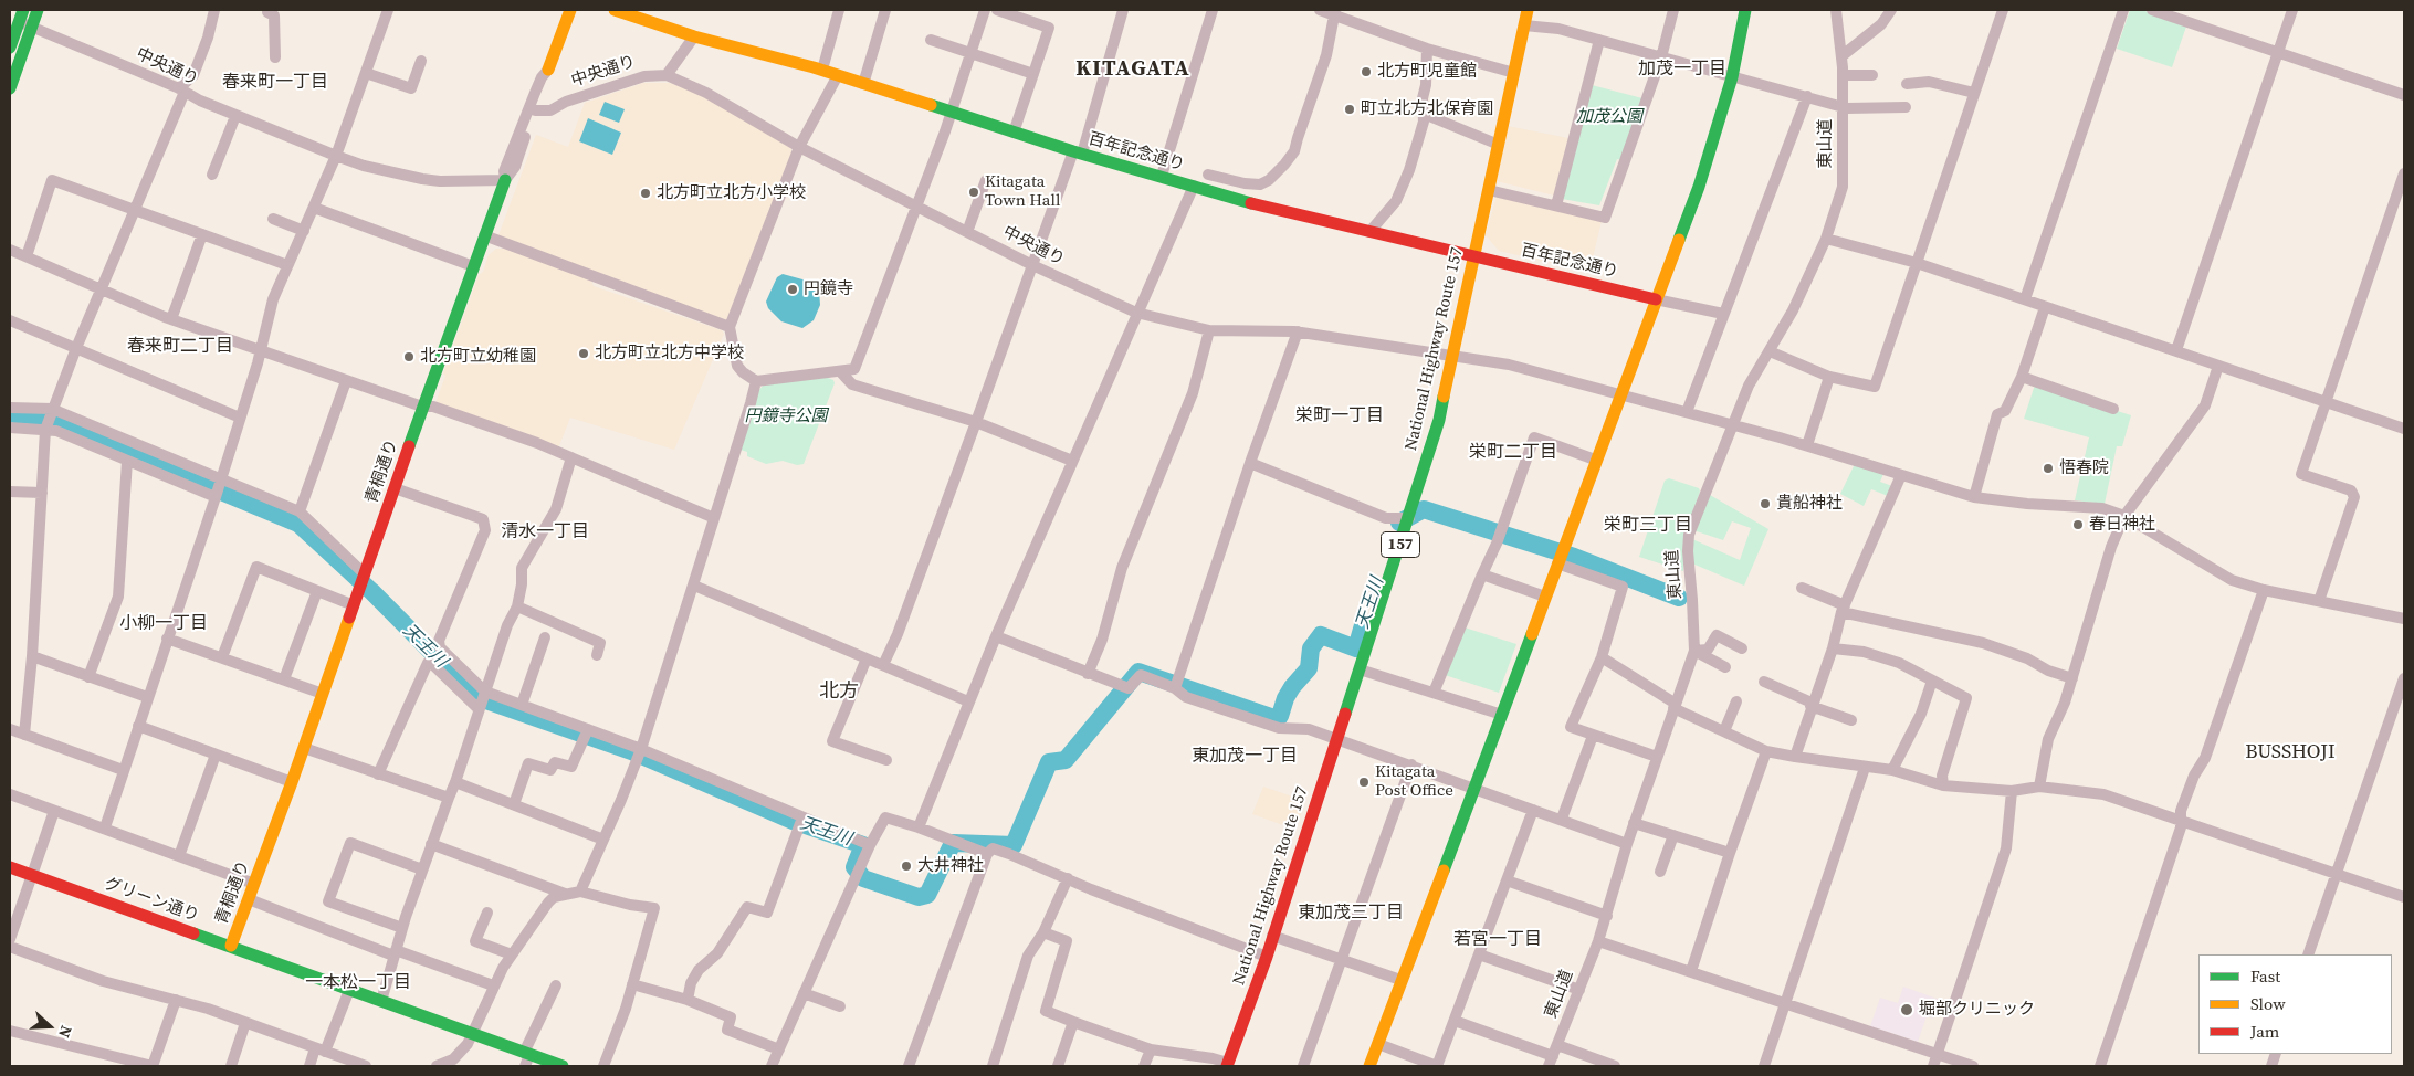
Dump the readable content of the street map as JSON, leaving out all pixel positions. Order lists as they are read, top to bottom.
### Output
{
  "streets": {
    "main road": [
      "百年記念通り",
      "National Highway Route 157",
      "青桐通り",
      "157",
      "グリーン通り"
    ],
    "street": ["中央通り", "東山道"]
  },
  "crossings": [
    ["中央通り", "東山道"],
    ["中央通り", "National Highway Route 157"],
    ["中央通り", "青桐通り"],
    ["百年記念通り", "National Highway Route 157"],
    ["青桐通り", "グリーン通り"]
  ],
  "districts": [
    "KITAGATA",
    "加茂一丁目",
    "春来町一丁目",
    "春来町二丁目",
    "栄町一丁目",
    "栄町二丁目",
    "栄町三丁目",
    "清水一丁目",
    "小柳一丁目",
    "北方",
    "BUSSHOJI",
    "東加茂一丁目",
    "東加茂三丁目",
    "若宮一丁目",
    "一本松一丁目"
  ],
  "water": ["天王川"],
  "parks": ["加茂公園", "円鏡寺公園"],
  "places": [
    "北方町児童館",
    "町立北方北保育園",
    "Kitagata Town Hall",
    "北方町立北方小学校",
    "円鏡寺",
    "北方町立北方中学校",
    "北方町立幼稚園",
    "悟春院",
    "貴船神社",
    "春日神社",
    "Kitagata Post Office",
    "大井神社",
    "堀部クリニック"
  ],
  "legend": ["Fast", "Slow", "Jam"],
  "north": "right"
}
